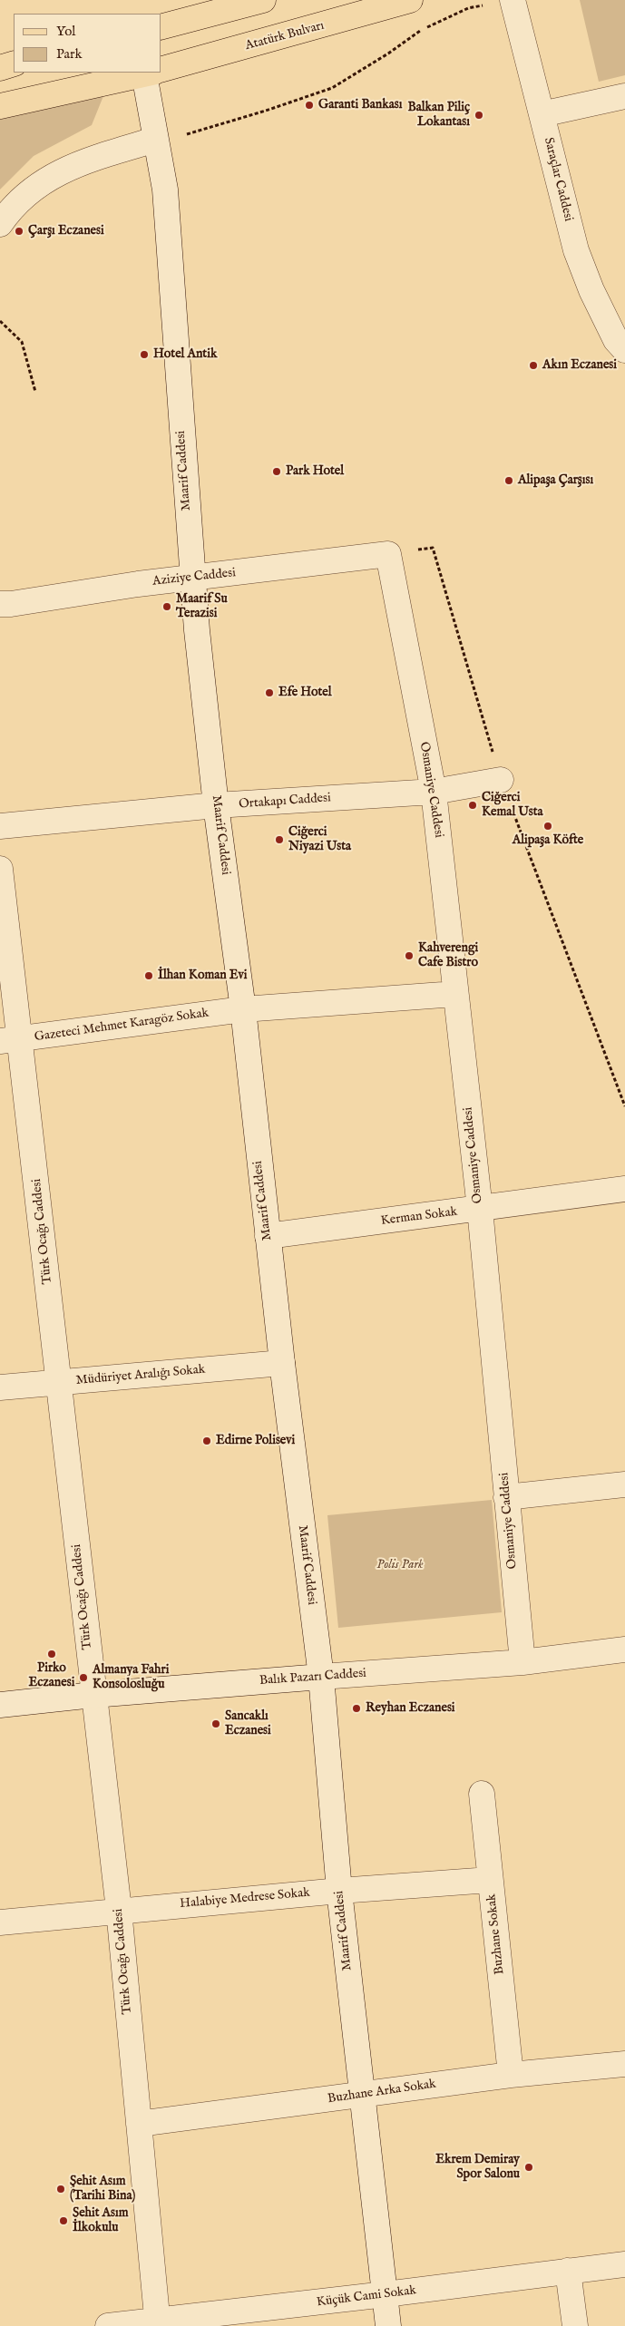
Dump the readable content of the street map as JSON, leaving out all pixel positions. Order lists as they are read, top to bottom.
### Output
{
  "streets": {
    "main road": ["Atatürk Bulvarı"],
    "street": [
      "Saraçlar Caddesi",
      "Maarif Caddesi",
      "Aziziye Caddesi",
      "Osmaniye Caddesi",
      "Ortakapı Caddesi",
      "Gazeteci Mehmet Karagöz Sokak",
      "Kerman Sokak",
      "Türk Ocağı Caddesi",
      "Müdüriyet Aralığı Sokak",
      "Balık Pazarı Caddesi",
      "Halabiye Medrese Sokak",
      "Buzhane Sokak",
      "Buzhane Arka Sokak",
      "Küçük Cami Sokak"
    ]
  },
  "crossings": [
    ["Maarif Caddesi", "Aziziye Caddesi"],
    ["Maarif Caddesi", "Ortakapı Caddesi"],
    ["Maarif Caddesi", "Gazeteci Mehmet Karagöz Sokak"],
    ["Maarif Caddesi", "Kerman Sokak"],
    ["Maarif Caddesi", "Müdüriyet Aralığı Sokak"],
    ["Maarif Caddesi", "Balık Pazarı Caddesi"],
    ["Maarif Caddesi", "Halabiye Medrese Sokak"],
    ["Maarif Caddesi", "Buzhane Arka Sokak"],
    ["Maarif Caddesi", "Küçük Cami Sokak"],
    ["Aziziye Caddesi", "Osmaniye Caddesi"],
    ["Osmaniye Caddesi", "Ortakapı Caddesi"],
    ["Osmaniye Caddesi", "Gazeteci Mehmet Karagöz Sokak"],
    ["Osmaniye Caddesi", "Kerman Sokak"],
    ["Osmaniye Caddesi", "Balık Pazarı Caddesi"],
    ["Gazeteci Mehmet Karagöz Sokak", "Türk Ocağı Caddesi"],
    ["Türk Ocağı Caddesi", "Müdüriyet Aralığı Sokak"],
    ["Türk Ocağı Caddesi", "Balık Pazarı Caddesi"],
    ["Türk Ocağı Caddesi", "Halabiye Medrese Sokak"],
    ["Türk Ocağı Caddesi", "Buzhane Arka Sokak"],
    ["Türk Ocağı Caddesi", "Küçük Cami Sokak"],
    ["Halabiye Medrese Sokak", "Buzhane Sokak"],
    ["Buzhane Sokak", "Buzhane Arka Sokak"]
  ],
  "parks": ["Polis Park"],
  "places": [
    "Garanti Bankası",
    "Balkan Piliç Lokantası",
    "Çarşı Eczanesi",
    "Hotel Antik",
    "Akın Eczanesi",
    "Park Hotel",
    "Alipaşa Çarşısı",
    "Maarif Su Terazisi",
    "Efe Hotel",
    "Ciğerci Kemal Usta",
    "Alipaşa Köfte",
    "Ciğerci Niyazi Usta",
    "Kahverengi Cafe Bistro",
    "İlhan Koman Evi",
    "Edirne Polisevi",
    "Pirko Eczanesi",
    "Almanya Fahri Konsolosluğu",
    "Reyhan Eczanesi",
    "Sancaklı Eczanesi",
    "Ekrem Demiray Spor Salonu",
    "Şehit Asım (Tarihi Bina)",
    "Şehit Asım İlkokulu"
  ],
  "legend": ["Yol", "Park"]
}
